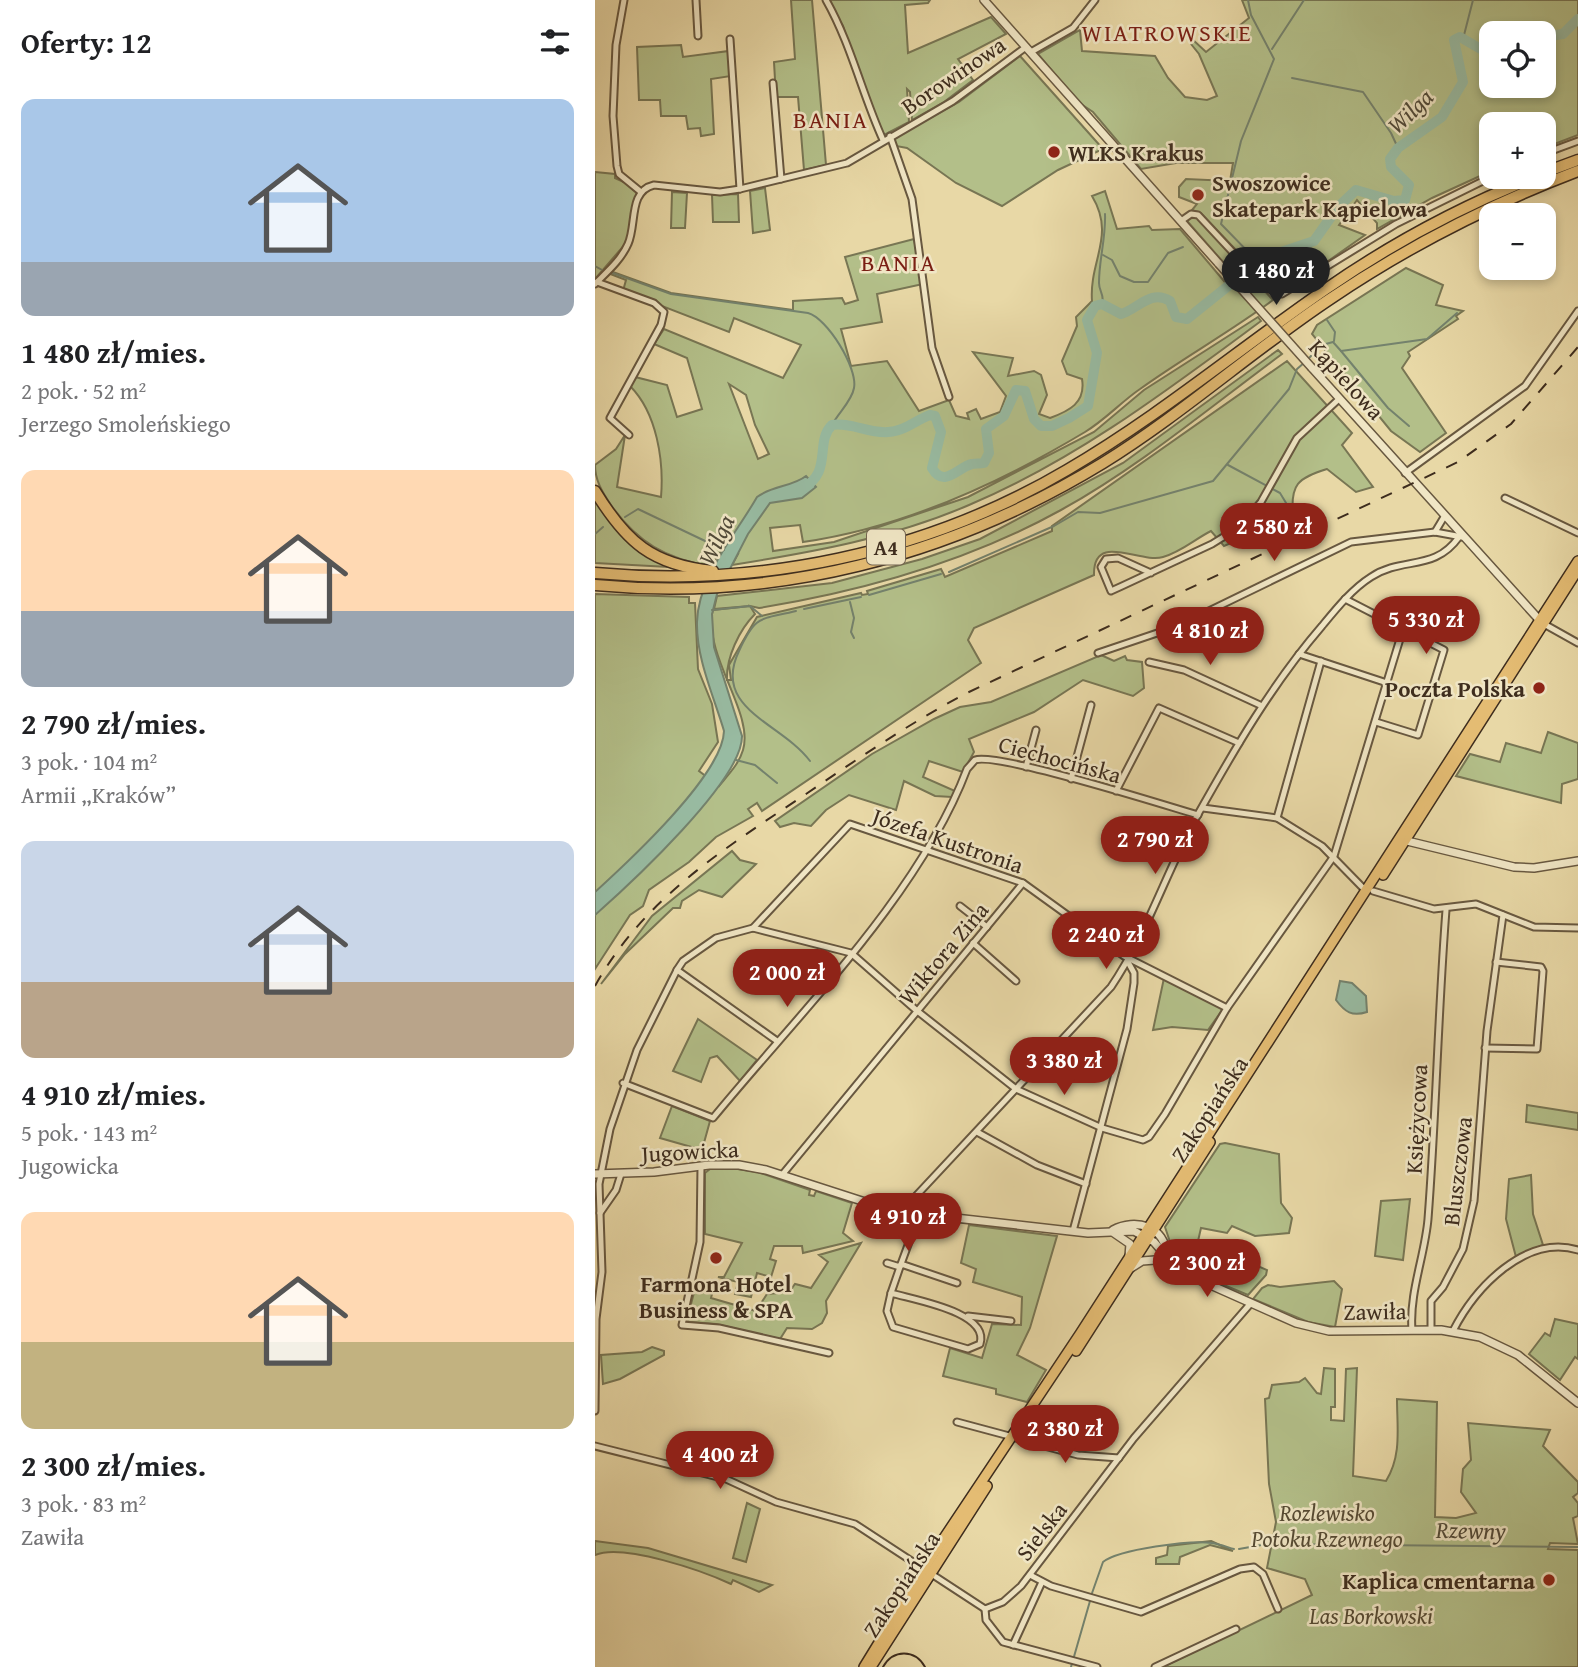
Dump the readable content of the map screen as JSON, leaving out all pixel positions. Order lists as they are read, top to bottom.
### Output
{
  "streets": {
    "highway": ["A4"],
    "main road": ["Zakopiańska"],
    "street": [
      "Borowinowa",
      "Kąpielowa",
      "Ciechocińska",
      "Józefa Kustronia",
      "Wiktora Zina",
      "Księżycowa",
      "Jugowicka",
      "Bluszczowa",
      "Zawiła",
      "Sielska"
    ]
  },
  "crossings": [
    ["Borowinowa", "Kąpielowa"],
    ["Kąpielowa", "Zakopiańska"],
    ["Ciechocińska", "Józefa Kustronia"],
    ["Józefa Kustronia", "Wiktora Zina"],
    ["Wiktora Zina", "Jugowicka"],
    ["Zakopiańska", "Jugowicka"],
    ["Zakopiańska", "Zawiła"],
    ["Księżycowa", "Zawiła"],
    ["Jugowicka", "Zawiła"],
    ["Bluszczowa", "Zawiła"],
    ["Zawiła", "Sielska"]
  ],
  "districts": ["WIATROWSKIE", "BANIA", "BANIA"],
  "water": ["Wilga", "Rzewny"],
  "parks": ["Rozlewisko Potoku Rzewnego", "Las Borkowski"],
  "places": [
    "WLKS Krakus",
    "Swoszowice Skatepark Kąpielowa",
    "Poczta Polska",
    "Farmona Hotel Business & SPA",
    "Kaplica cmentarna"
  ],
  "page": {
    "heading": "Oferty: 12",
    "map_buttons": ["+", "−"],
    "list": [
      {
        "name": "1 480 zł/mies.",
        "note": "2 pok. · 52 m² · Jerzego Smoleńskiego"
      },
      {
        "name": "2 790 zł/mies.",
        "note": "3 pok. · 104 m² · Armii „Kraków”"
      },
      {
        "name": "4 910 zł/mies.",
        "note": "5 pok. · 143 m² · Jugowicka"
      },
      {
        "name": "2 300 zł/mies.",
        "note": "3 pok. · 83 m² · Zawiła"
      }
    ],
    "price": [
      "1 480 zł",
      "2 580 zł",
      "5 330 zł",
      "4 810 zł",
      "2 790 zł",
      "2 240 zł",
      "2 000 zł",
      "3 380 zł",
      "4 910 zł",
      "2 300 zł",
      "2 380 zł",
      "4 400 zł"
    ]
  }
}
